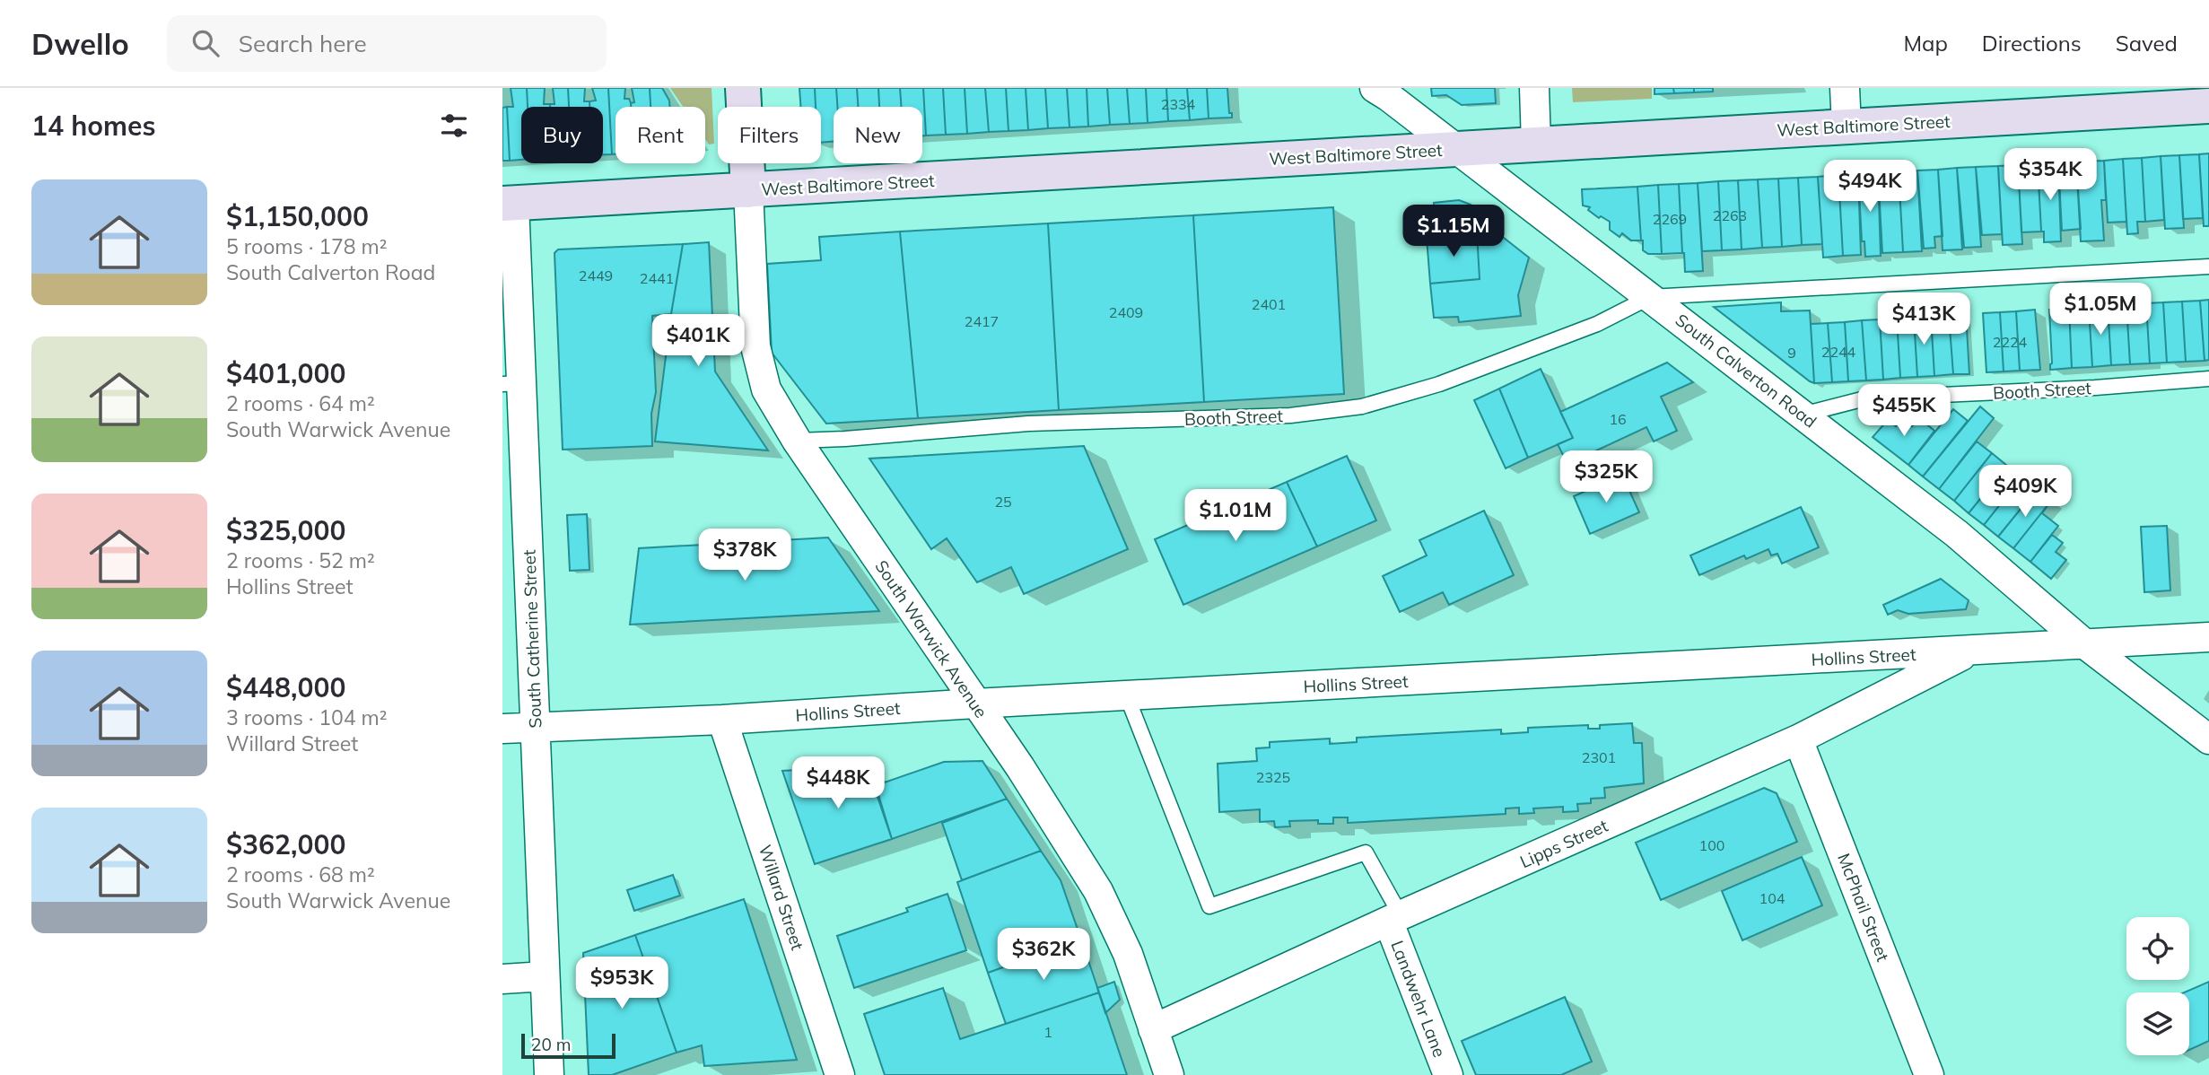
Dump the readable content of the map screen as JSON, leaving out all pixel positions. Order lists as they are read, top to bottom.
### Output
{
  "streets": {
    "main road": ["West Baltimore Street"],
    "street": [
      "South Calverton Road",
      "South Catherine Street",
      "South Warwick Avenue",
      "Hollins Street",
      "Lipps Street",
      "Willard Street",
      "McPhail Street",
      "Landwehr Lane"
    ],
    "lane": ["Booth Street"]
  },
  "crossings": [
    ["West Baltimore Street", "South Calverton Road"],
    ["West Baltimore Street", "South Catherine Street"],
    ["West Baltimore Street", "South Warwick Avenue"],
    ["South Calverton Road", "Booth Street"],
    ["South Calverton Road", "Hollins Street"],
    ["Booth Street", "South Warwick Avenue"],
    ["South Catherine Street", "Hollins Street"],
    ["South Warwick Avenue", "Hollins Street"],
    ["South Warwick Avenue", "Lipps Street"],
    ["Hollins Street", "Lipps Street"],
    ["Hollins Street", "Willard Street"],
    ["Lipps Street", "McPhail Street"],
    ["Lipps Street", "Landwehr Lane"]
  ],
  "house_numbers": [
    "2334",
    "2263",
    "2269",
    "2449",
    "2441",
    "2401",
    "2409",
    "2417",
    "2224",
    "2244",
    "9",
    "16",
    "25",
    "2301",
    "2325",
    "100",
    "104",
    "1"
  ],
  "scale_bar": "20 m",
  "page": {
    "header": "Dwello",
    "search": "Search here",
    "nav": ["Map", "Directions", "Saved"],
    "heading": "14 homes",
    "chip": [
      "Buy",
      "Rent",
      "Filters",
      "New"
    ],
    "price": [
      "$354K",
      "$494K",
      "$1.15M",
      "$1.05M",
      "$413K",
      "$401K",
      "$455K",
      "$325K",
      "$409K",
      "$1.01M",
      "$378K",
      "$448K",
      "$362K",
      "$953K"
    ],
    "list": [
      {
        "name": "$1,150,000",
        "note": "5 rooms · 178 m² · South Calverton Road"
      },
      {
        "name": "$401,000",
        "note": "2 rooms · 64 m² · South Warwick Avenue"
      },
      {
        "name": "$325,000",
        "note": "2 rooms · 52 m² · Hollins Street"
      },
      {
        "name": "$448,000",
        "note": "3 rooms · 104 m² · Willard Street"
      },
      {
        "name": "$362,000",
        "note": "2 rooms · 68 m² · South Warwick Avenue"
      }
    ],
    "scale": "20 m"
  }
}
